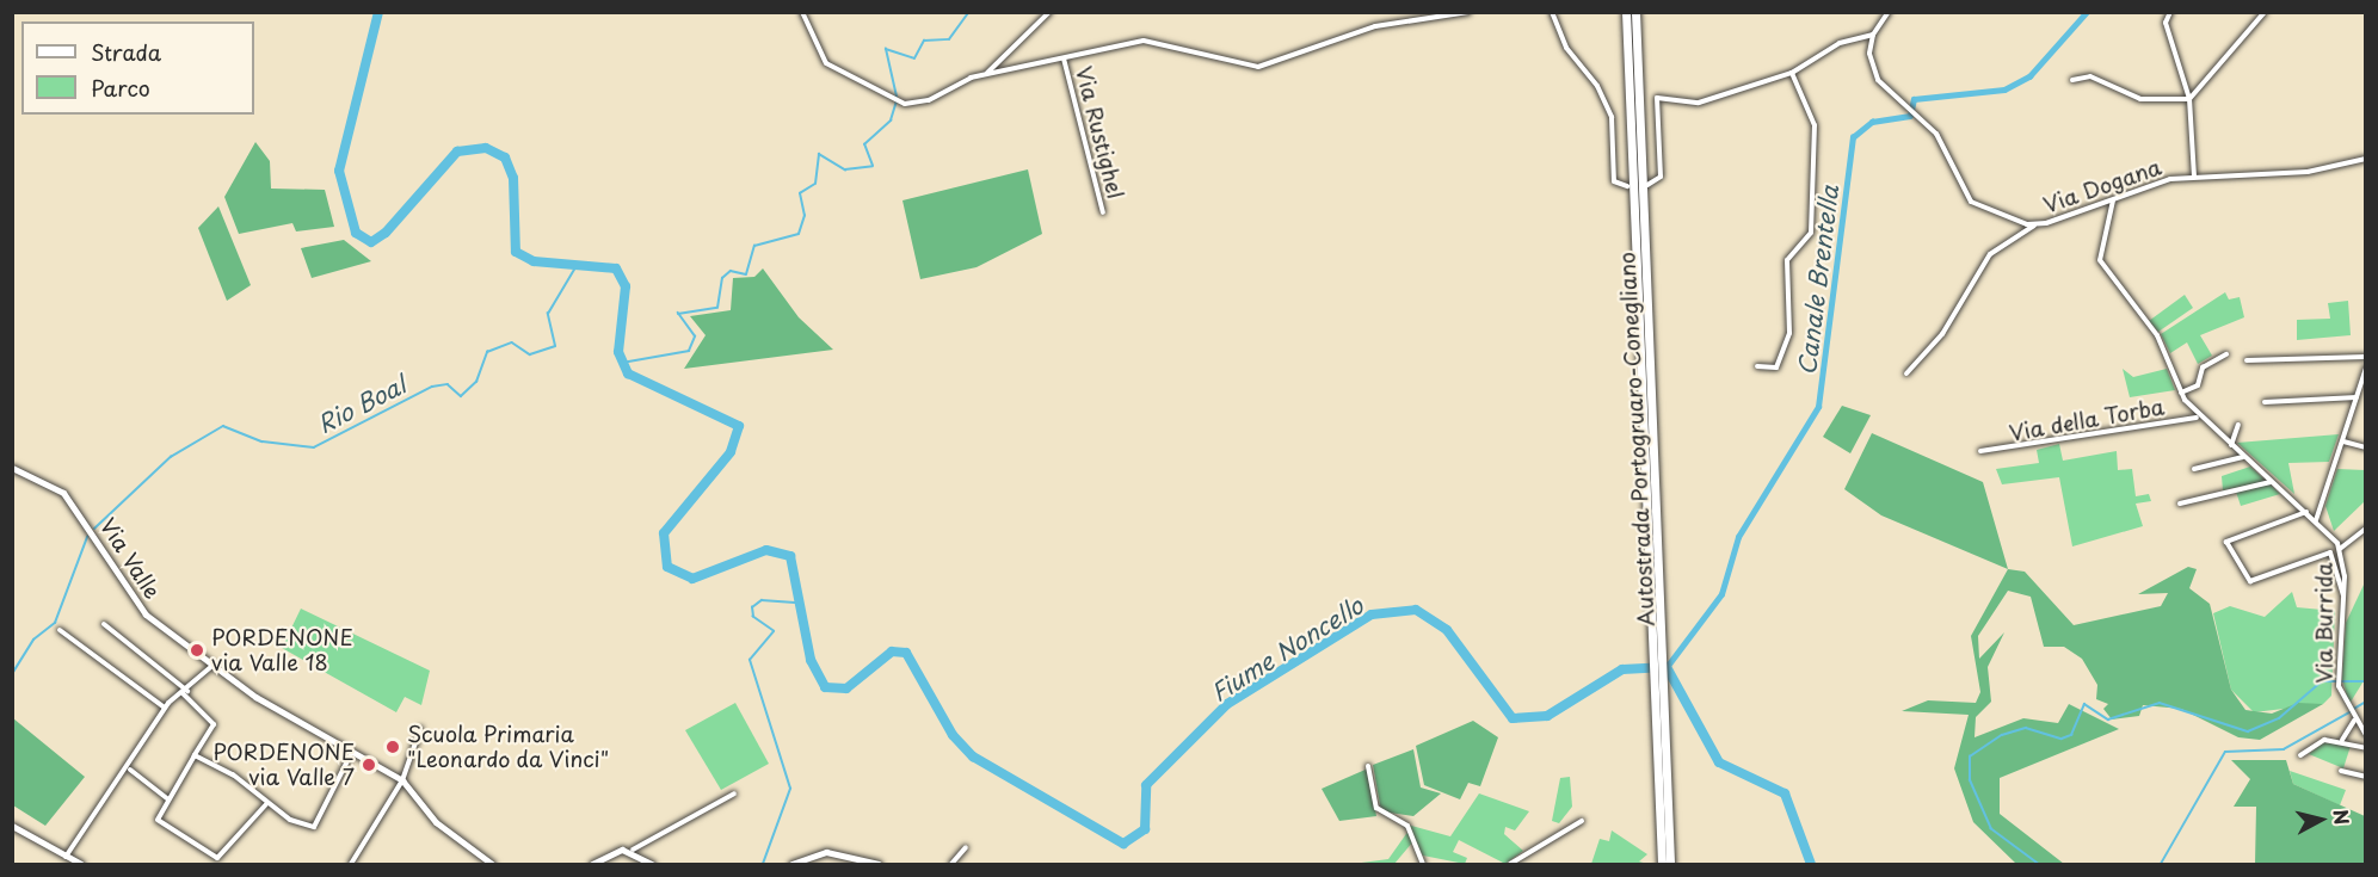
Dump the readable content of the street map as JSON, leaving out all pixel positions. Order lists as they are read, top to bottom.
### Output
{
  "streets": {
    "highway": ["Autostrada Portogruaro-Conegliano"],
    "street": [
      "Via Rustighel",
      "Via Dogana",
      "Via della Torba",
      "Via Valle",
      "Via Burrida"
    ]
  },
  "crossings": [
    ["Via Dogana", "Via Burrida"],
    ["Via della Torba", "Via Burrida"]
  ],
  "water": ["Canale Brentella", "Rio Boal", "Fiume Noncello"],
  "places": ["PORDENONE via Valle 18", "Scuola Primaria \"Leonardo da Vinci\"", "PORDENONE via Valle 7"],
  "legend": ["Strada", "Parco"],
  "north": "right"
}
